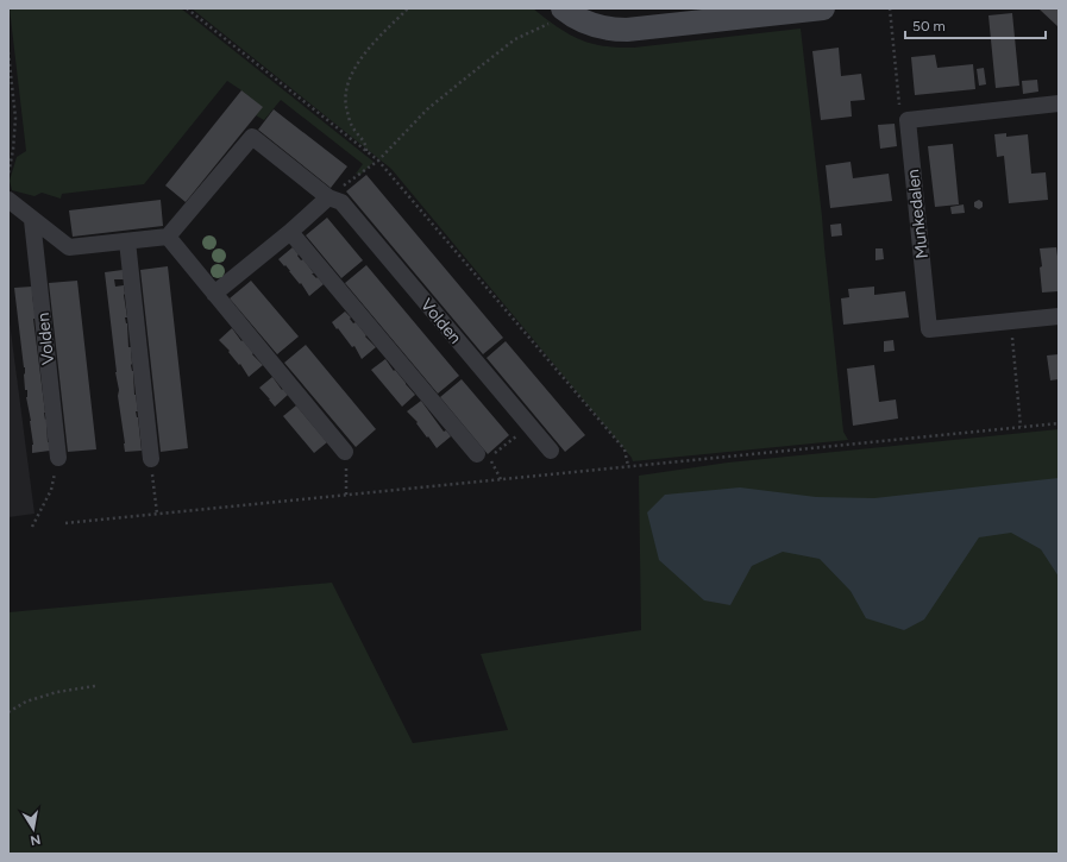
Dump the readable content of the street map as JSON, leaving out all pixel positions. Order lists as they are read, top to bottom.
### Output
{
  "streets": {
    "street": ["Munkedalen", "Volden"]
  },
  "scale_bar": "50 m",
  "north": "bottom"
}
